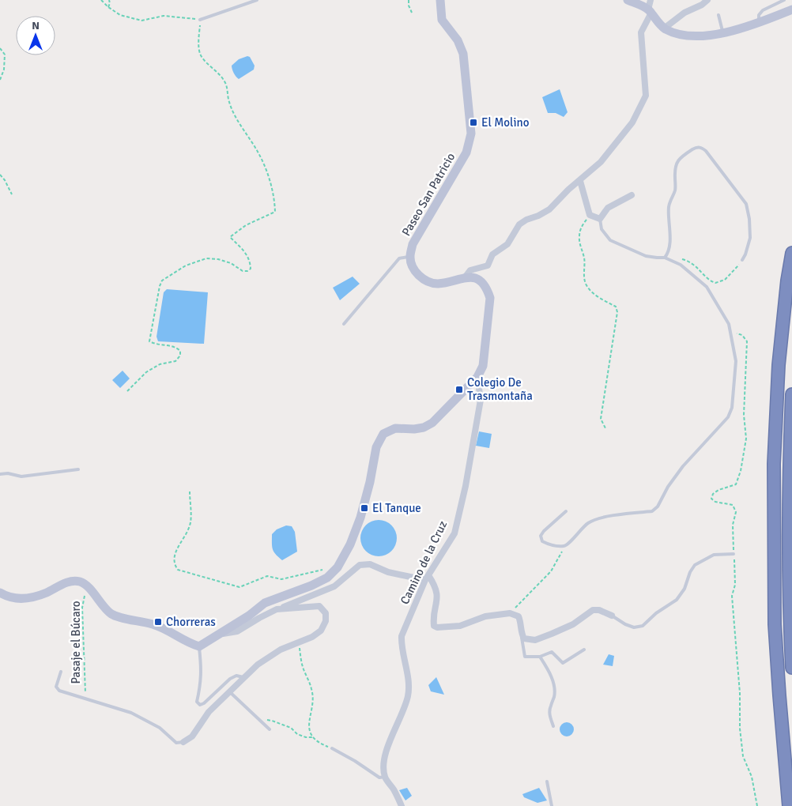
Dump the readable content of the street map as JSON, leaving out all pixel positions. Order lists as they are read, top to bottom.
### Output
{
  "streets": {
    "street": ["Paseo San Patricio", "Camino de la Cruz"],
    "path": ["Pasaje el Búcaro"]
  },
  "places": {
    "transit": [
      "El Molino",
      "Colegio De Trasmontaña",
      "El Tanque",
      "Chorreras"
    ]
  },
  "north": "top"
}
